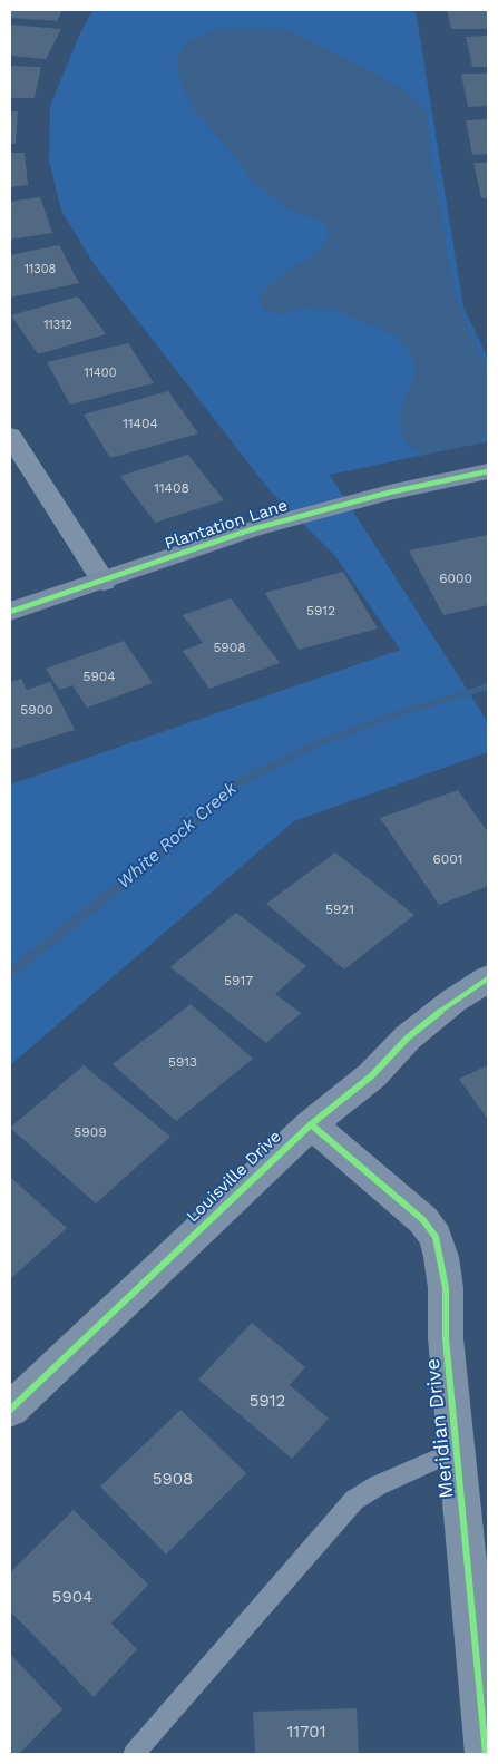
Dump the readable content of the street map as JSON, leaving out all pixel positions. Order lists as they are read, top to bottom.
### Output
{
  "streets": {
    "street": ["Plantation Lane", "Louisville Drive", "Meridian Drive"]
  },
  "crossings": [
    ["Louisville Drive", "Meridian Drive"]
  ],
  "water": ["White Rock Creek"],
  "house_numbers": [
    "11308",
    "11312",
    "11400",
    "11404",
    "11408",
    "6000",
    "5912",
    "5908",
    "5904",
    "5900",
    "6001",
    "5921",
    "5917",
    "5913",
    "5909",
    "5912",
    "5908",
    "5904",
    "11701"
  ]
}
